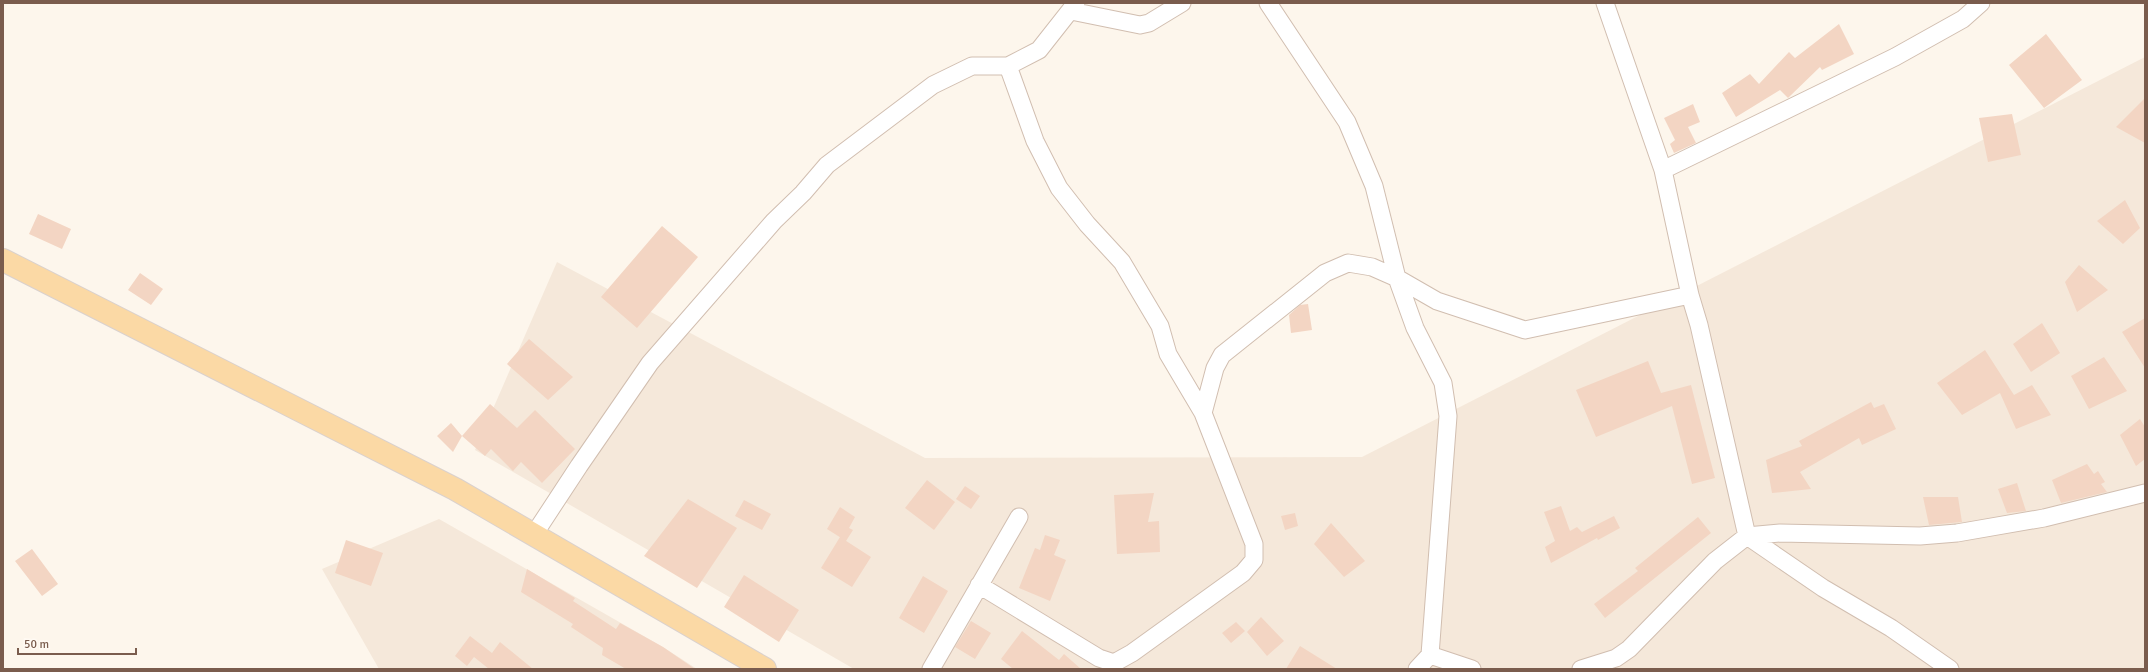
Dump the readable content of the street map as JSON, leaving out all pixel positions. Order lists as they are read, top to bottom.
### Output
{
  "scale_bar": "50 m"
}
